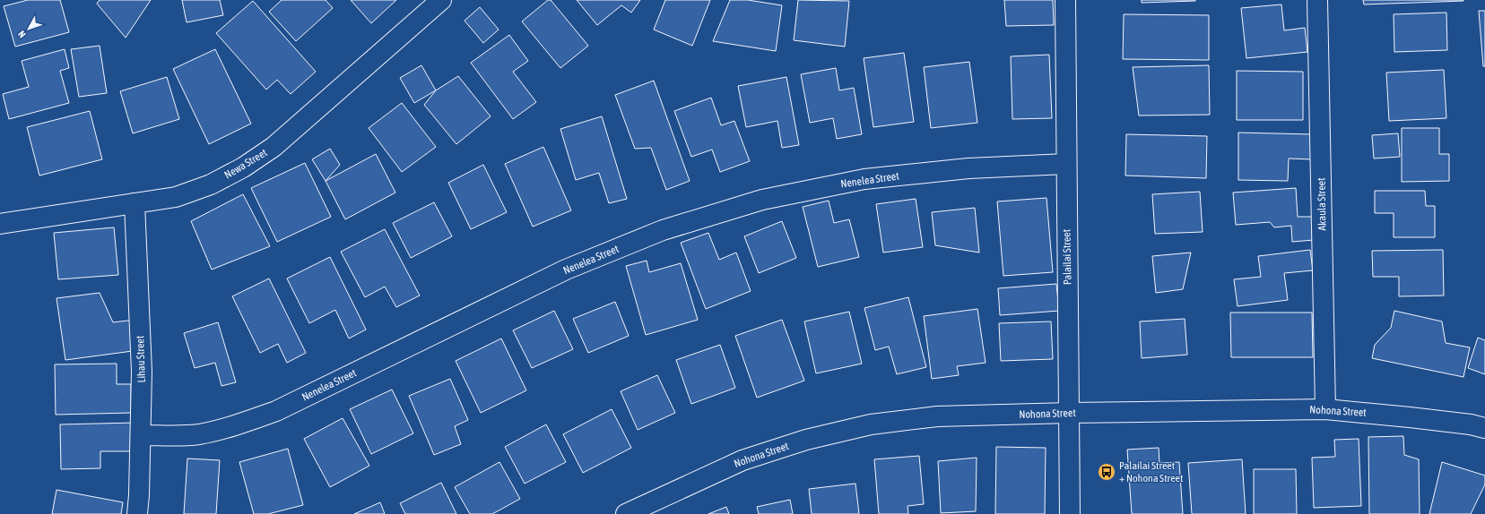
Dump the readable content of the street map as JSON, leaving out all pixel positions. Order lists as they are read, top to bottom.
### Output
{
  "streets": {
    "street": [
      "Newa Street",
      "Nenelea Street",
      "Akaula Street",
      "Palailai Street",
      "Lihau Street",
      "Nohona Street"
    ]
  },
  "crossings": [
    ["Newa Street", "Lihau Street"],
    ["Nenelea Street", "Palailai Street"],
    ["Nenelea Street", "Lihau Street"],
    ["Akaula Street", "Nohona Street"],
    ["Palailai Street", "Nohona Street"]
  ],
  "places": {
    "bus stop": ["Palailai Street + Nohona Street"]
  },
  "north": "bottom left"
}
